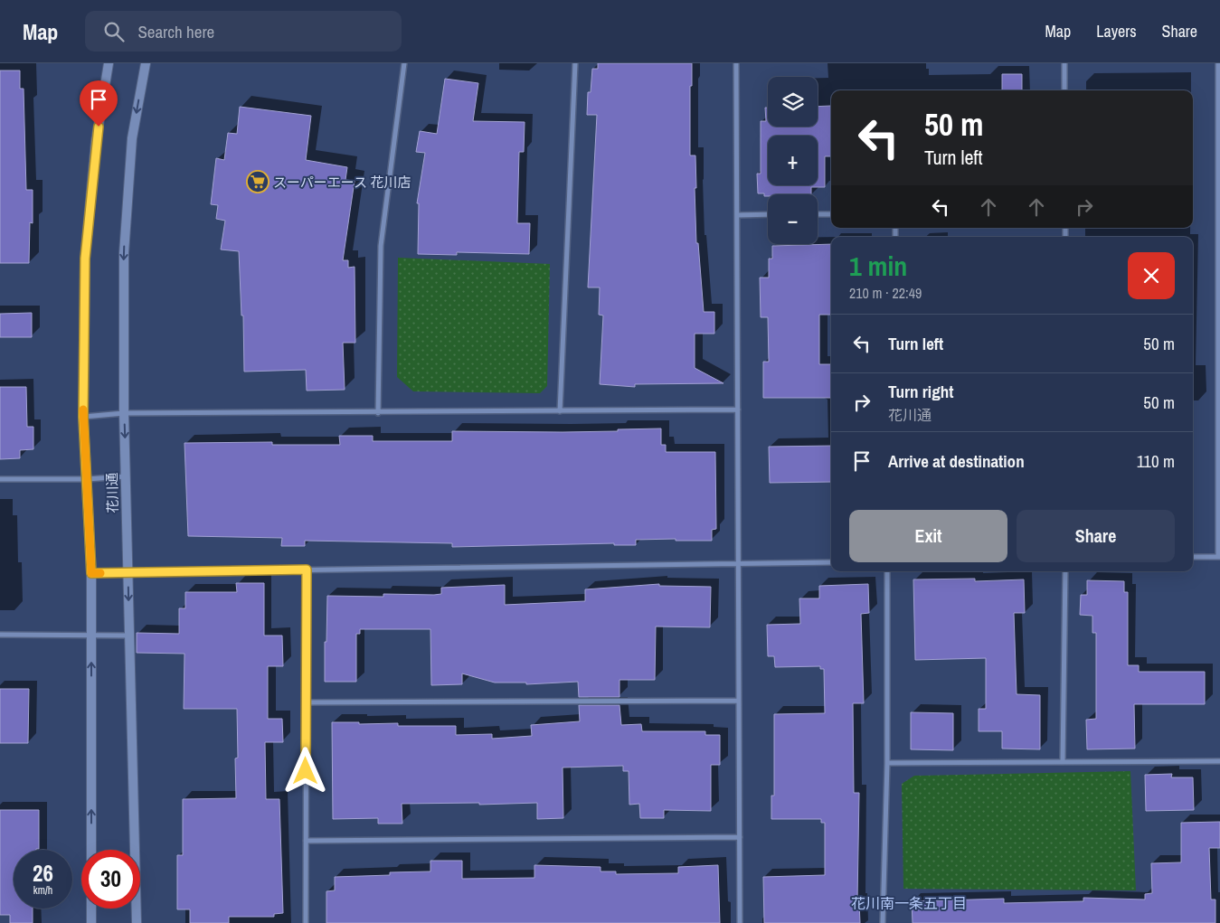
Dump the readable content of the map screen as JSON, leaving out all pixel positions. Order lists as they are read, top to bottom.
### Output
{
  "streets": {
    "street": ["花川通"]
  },
  "districts": ["花川南一条五丁目"],
  "places": {
    "supermarket": ["スーパーエース 花川店"]
  },
  "page": {
    "header": "Map",
    "search": "Search here",
    "nav": ["Map", "Layers", "Share"],
    "map_buttons": ["+", "−"],
    "turn": ["50 m", "Turn left"],
    "heading": ["1 min", "210 m · 22:49"],
    "list": [
      {
        "name": "Turn left",
        "value": "50 m"
      },
      {
        "name": "Turn right",
        "note": "花川通",
        "value": "50 m"
      },
      {
        "name": "Arrive at destination",
        "value": "110 m"
      }
    ],
    "buttons": ["Exit", "Share"],
    "speed": "26 km/h",
    "limit": "30"
  }
}
